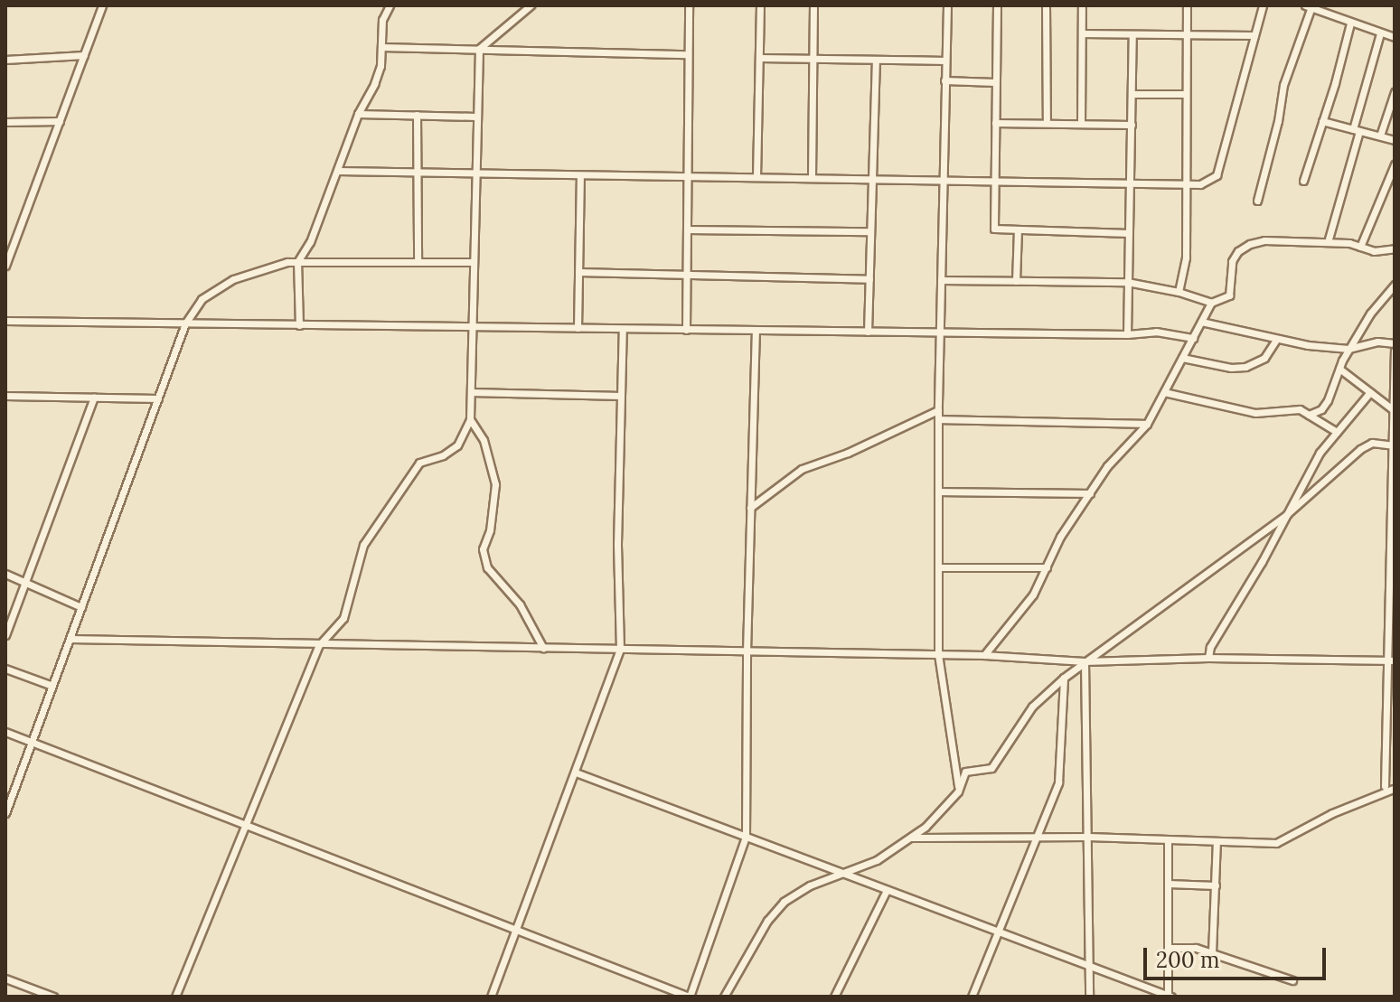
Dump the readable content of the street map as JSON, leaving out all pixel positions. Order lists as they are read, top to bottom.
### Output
{
  "scale_bar": "200 m"
}
